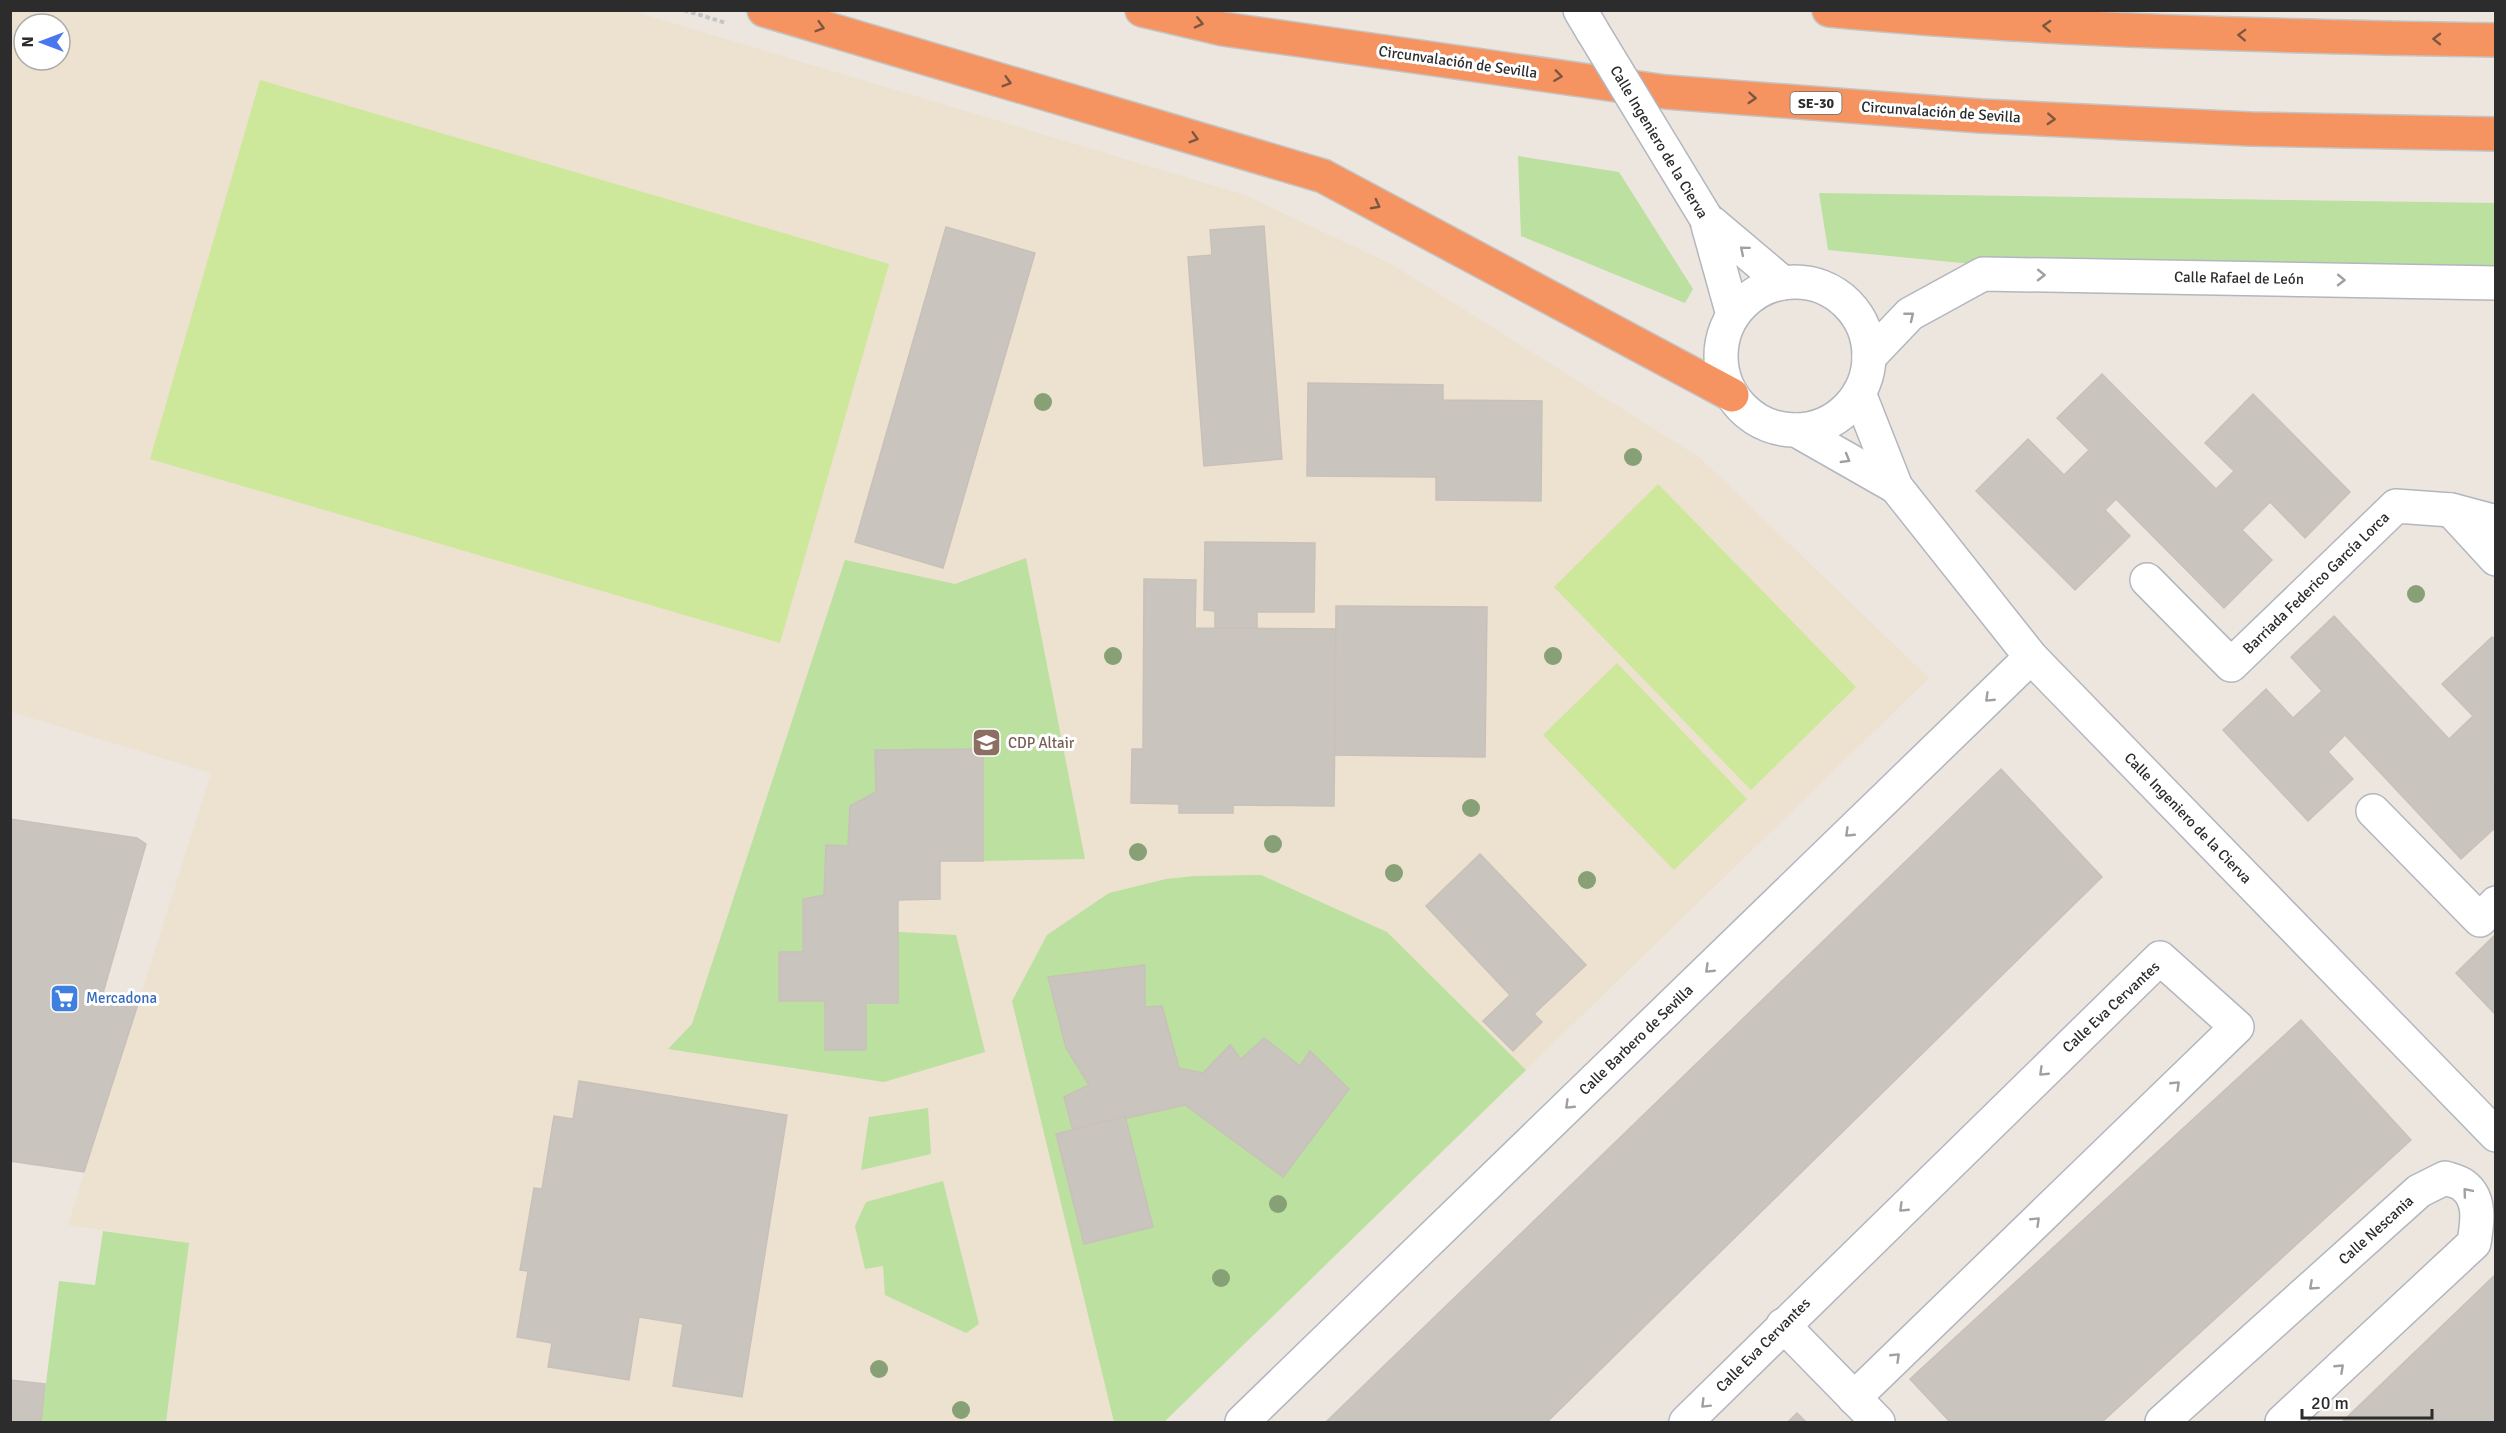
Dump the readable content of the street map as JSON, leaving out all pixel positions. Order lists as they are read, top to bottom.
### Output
{
  "streets": {
    "highway": ["Circunvalación de Sevilla", "SE-30"],
    "street": [
      "Calle Ingeniero de la Cierva",
      "Calle Rafael de León",
      "Barriada Federico García Lorca",
      "Calle Eva Cervantes",
      "Calle Barbero de Sevilla",
      "Calle Nescania"
    ]
  },
  "crossings": [
    ["Calle Ingeniero de la Cierva", "Calle Rafael de León"],
    ["Calle Ingeniero de la Cierva", "Calle Barbero de Sevilla"]
  ],
  "one_way": ["Calle Rafael de León", "Calle Barbero de Sevilla"],
  "places": {
    "school or university": ["CDP Altair"],
    "supermarket": ["Mercadona"]
  },
  "scale_bar": "20 m",
  "north": "left"
}
